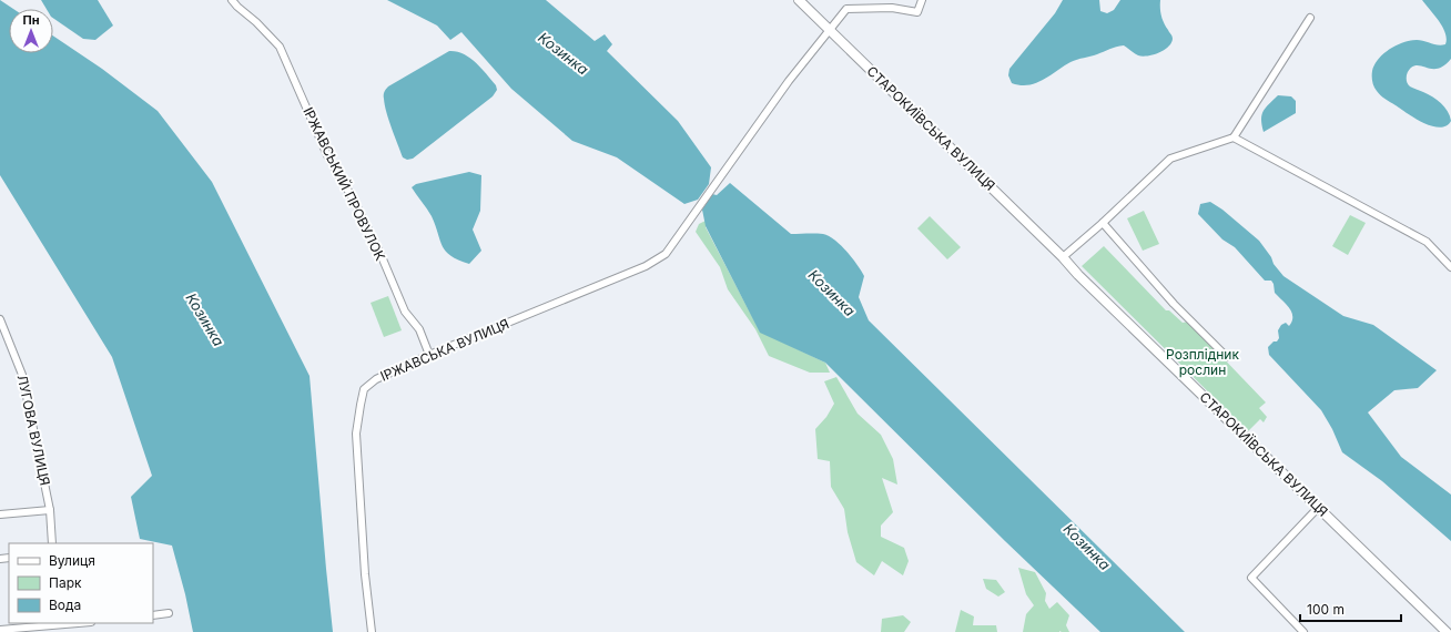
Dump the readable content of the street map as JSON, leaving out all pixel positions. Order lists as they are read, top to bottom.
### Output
{
  "streets": {
    "street": [
      "СТАРОКИЇВСЬКА ВУЛИЦЯ",
      "ІРЖАВСЬКИЙ ПРОВУЛОК",
      "ІРЖАВСЬКА ВУЛИЦЯ",
      "ЛУГОВА ВУЛИЦЯ"
    ]
  },
  "crossings": [
    ["СТАРОКИЇВСЬКА ВУЛИЦЯ", "ІРЖАВСЬКА ВУЛИЦЯ"],
    ["ІРЖАВСЬКИЙ ПРОВУЛОК", "ІРЖАВСЬКА ВУЛИЦЯ"]
  ],
  "water": ["Козинка"],
  "parks": ["Розплідник рослин"],
  "legend": ["Вулиця", "Парк", "Вода"],
  "scale_bar": "100 m",
  "north": "top"
}
